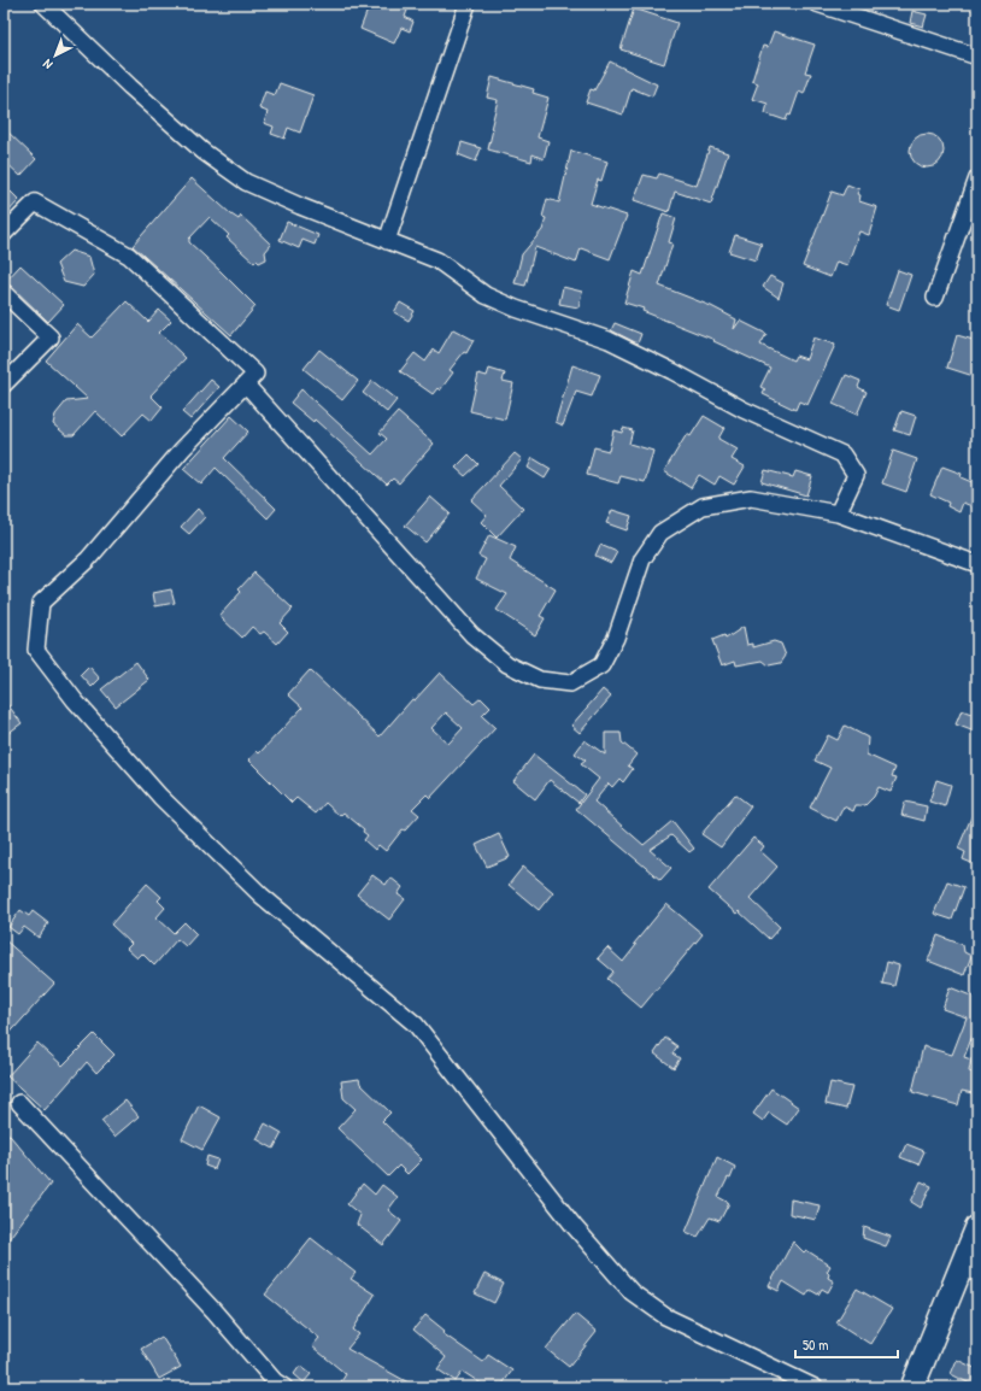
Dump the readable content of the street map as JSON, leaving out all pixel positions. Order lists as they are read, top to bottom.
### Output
{
  "scale_bar": "50 m",
  "north": "bottom left"
}
